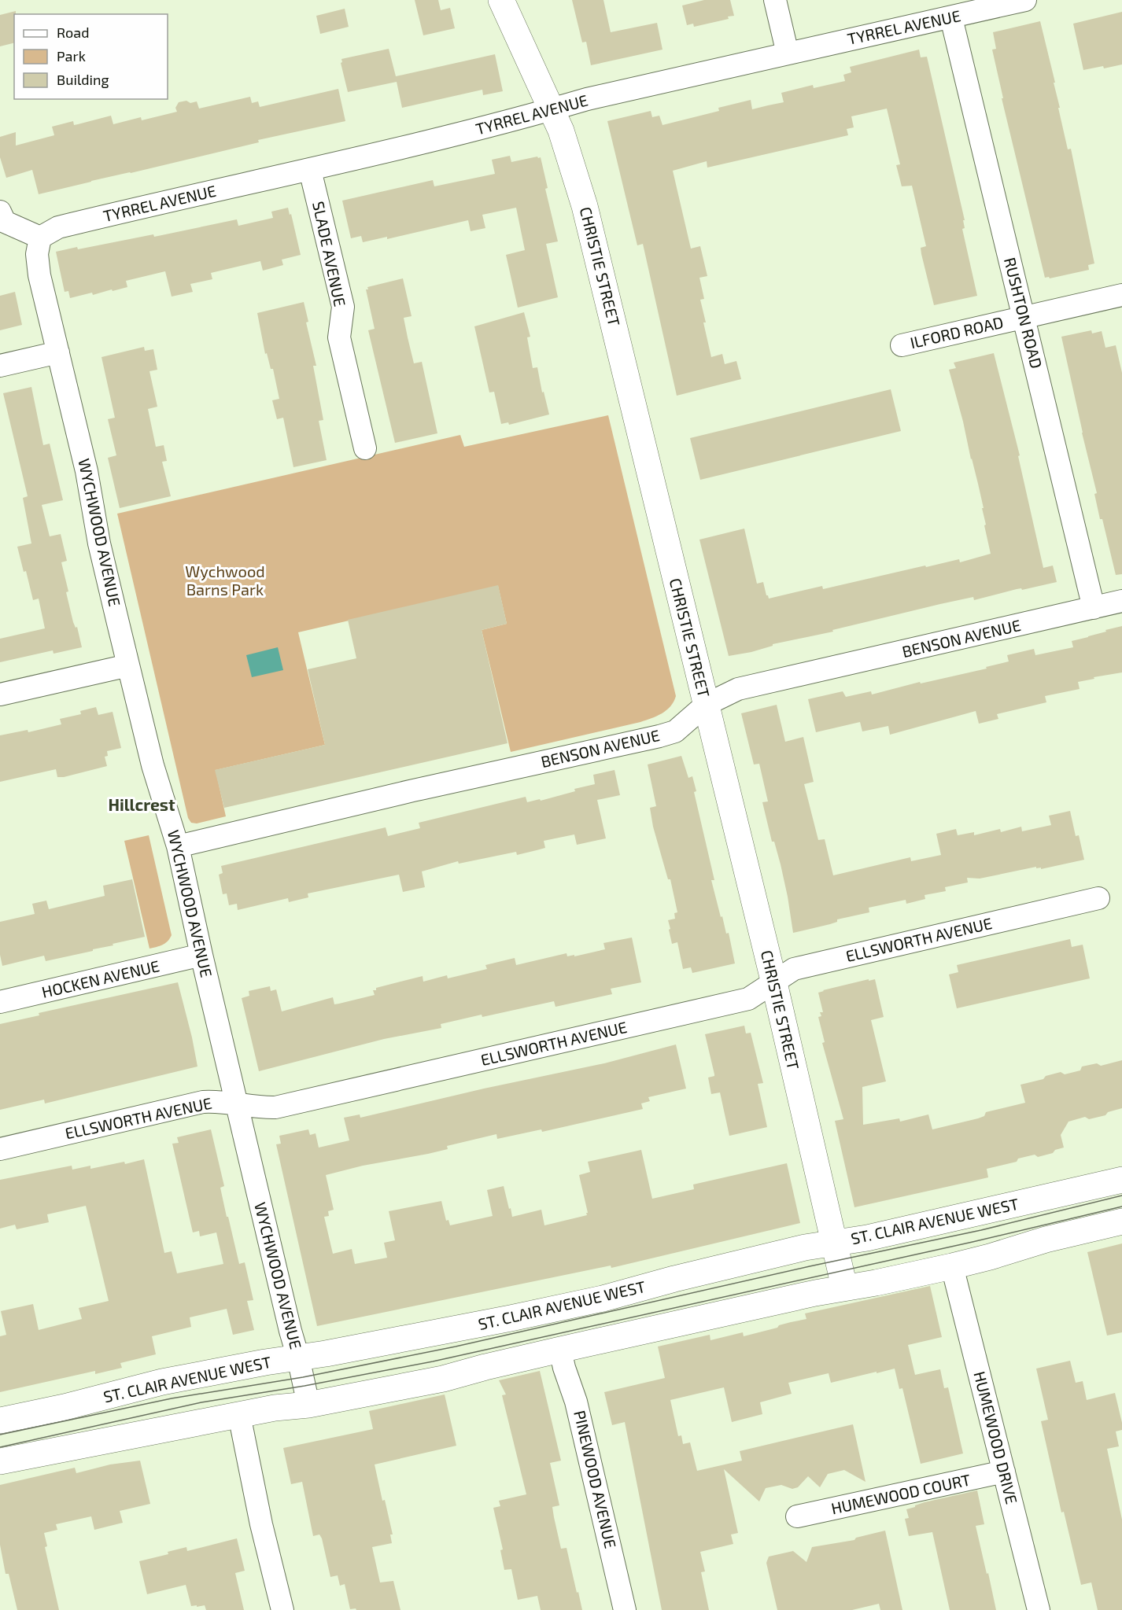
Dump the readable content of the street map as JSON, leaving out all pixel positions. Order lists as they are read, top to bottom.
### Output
{
  "streets": {
    "main road": ["CHRISTIE STREET", "ST. CLAIR AVENUE WEST"],
    "street": [
      "TYRREL AVENUE",
      "SLADE AVENUE",
      "RUSHTON ROAD",
      "ILFORD ROAD",
      "WYCHWOOD AVENUE",
      "BENSON AVENUE",
      "ELLSWORTH AVENUE",
      "HOCKEN AVENUE",
      "HUMEWOOD DRIVE",
      "PINEWOOD AVENUE",
      "HUMEWOOD COURT"
    ]
  },
  "crossings": [
    ["TYRREL AVENUE", "SLADE AVENUE"],
    ["TYRREL AVENUE", "CHRISTIE STREET"],
    ["TYRREL AVENUE", "RUSHTON ROAD"],
    ["TYRREL AVENUE", "WYCHWOOD AVENUE"],
    ["CHRISTIE STREET", "BENSON AVENUE"],
    ["CHRISTIE STREET", "ELLSWORTH AVENUE"],
    ["CHRISTIE STREET", "ST. CLAIR AVENUE WEST"],
    ["RUSHTON ROAD", "ILFORD ROAD"],
    ["RUSHTON ROAD", "BENSON AVENUE"],
    ["WYCHWOOD AVENUE", "BENSON AVENUE"],
    ["WYCHWOOD AVENUE", "ELLSWORTH AVENUE"],
    ["WYCHWOOD AVENUE", "HOCKEN AVENUE"],
    ["WYCHWOOD AVENUE", "ST. CLAIR AVENUE WEST"],
    ["HUMEWOOD DRIVE", "HUMEWOOD COURT"]
  ],
  "districts": ["Hillcrest"],
  "parks": ["Wychwood Barns Park"],
  "legend": ["Road", "Park", "Building"]
}
